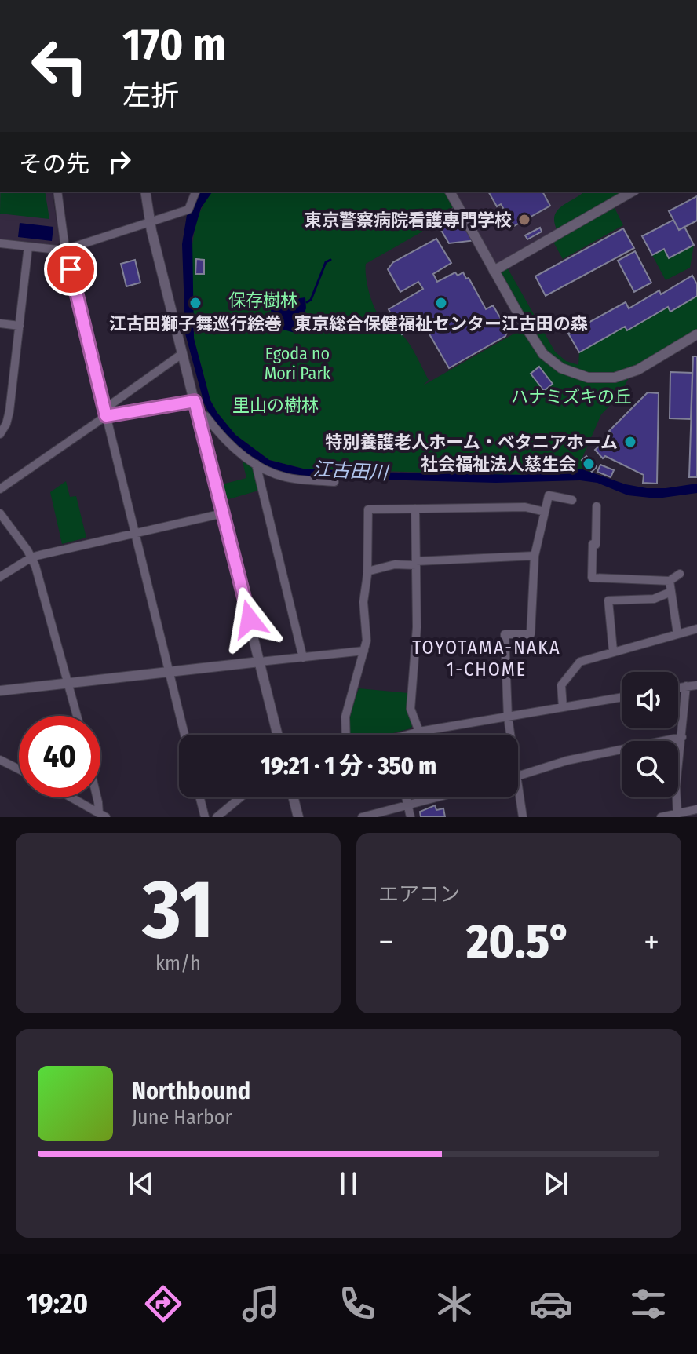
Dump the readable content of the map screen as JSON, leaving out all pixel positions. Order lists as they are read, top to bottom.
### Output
{
  "districts": ["TOYOTAMA-NAKA 1-CHOME"],
  "water": ["江古田川"],
  "parks": [
    "保存樹林",
    "Egoda no Mori Park",
    "ハナミズキの丘",
    "里山の樹林"
  ],
  "places": [
    "東京警察病院看護専門学校",
    "江古田獅子舞巡行絵巻",
    "東京総合保健福祉センター江古田の森",
    "特別養護老人ホーム・ベタニアホーム",
    "社会福祉法人慈生会"
  ],
  "page": {
    "turn": ["170 m", "左折"],
    "then": "その先",
    "limit": "40",
    "trip": "19:21 · 1 分 · 350 m",
    "tile": [
      ["31", "km/h"],
      "エアコン"
    ],
    "heat": ["−", "20.5°", "+"],
    "song": ["Northbound", "June Harbor"],
    "tabs": "19:20"
  }
}
